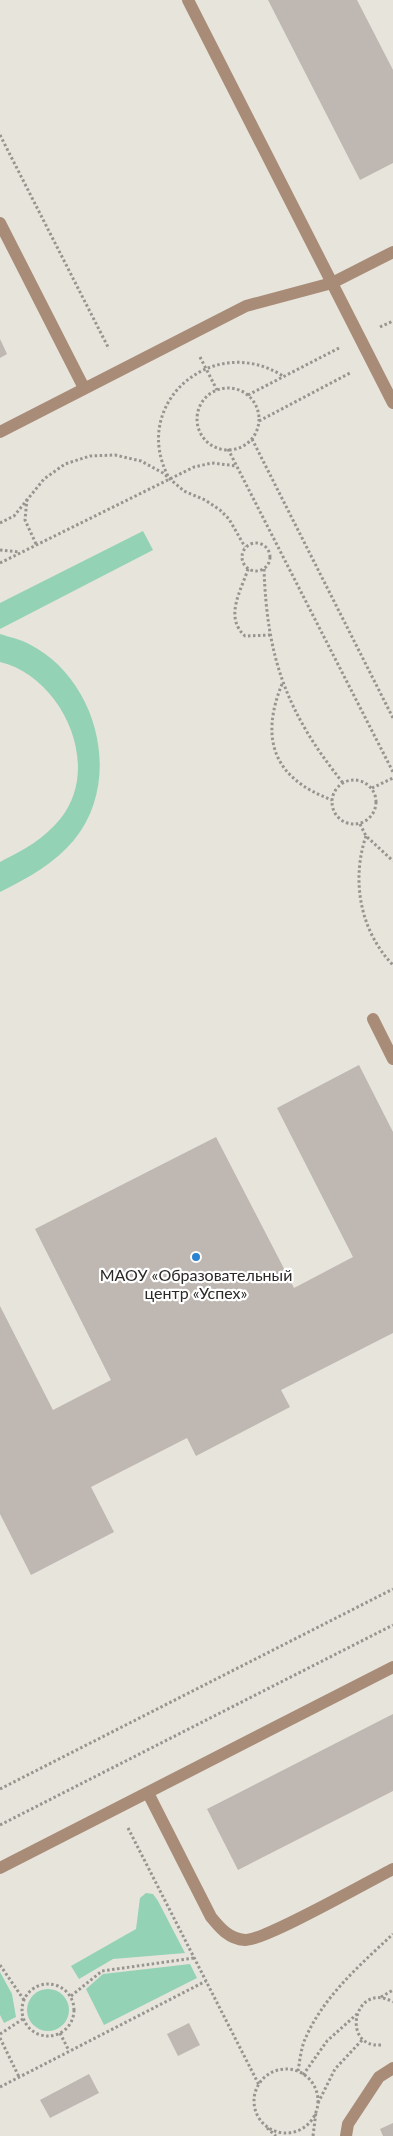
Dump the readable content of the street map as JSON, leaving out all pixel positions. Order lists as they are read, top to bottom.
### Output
{
  "places": ["МАОУ «Образовательный центр «Успех»"]
}
